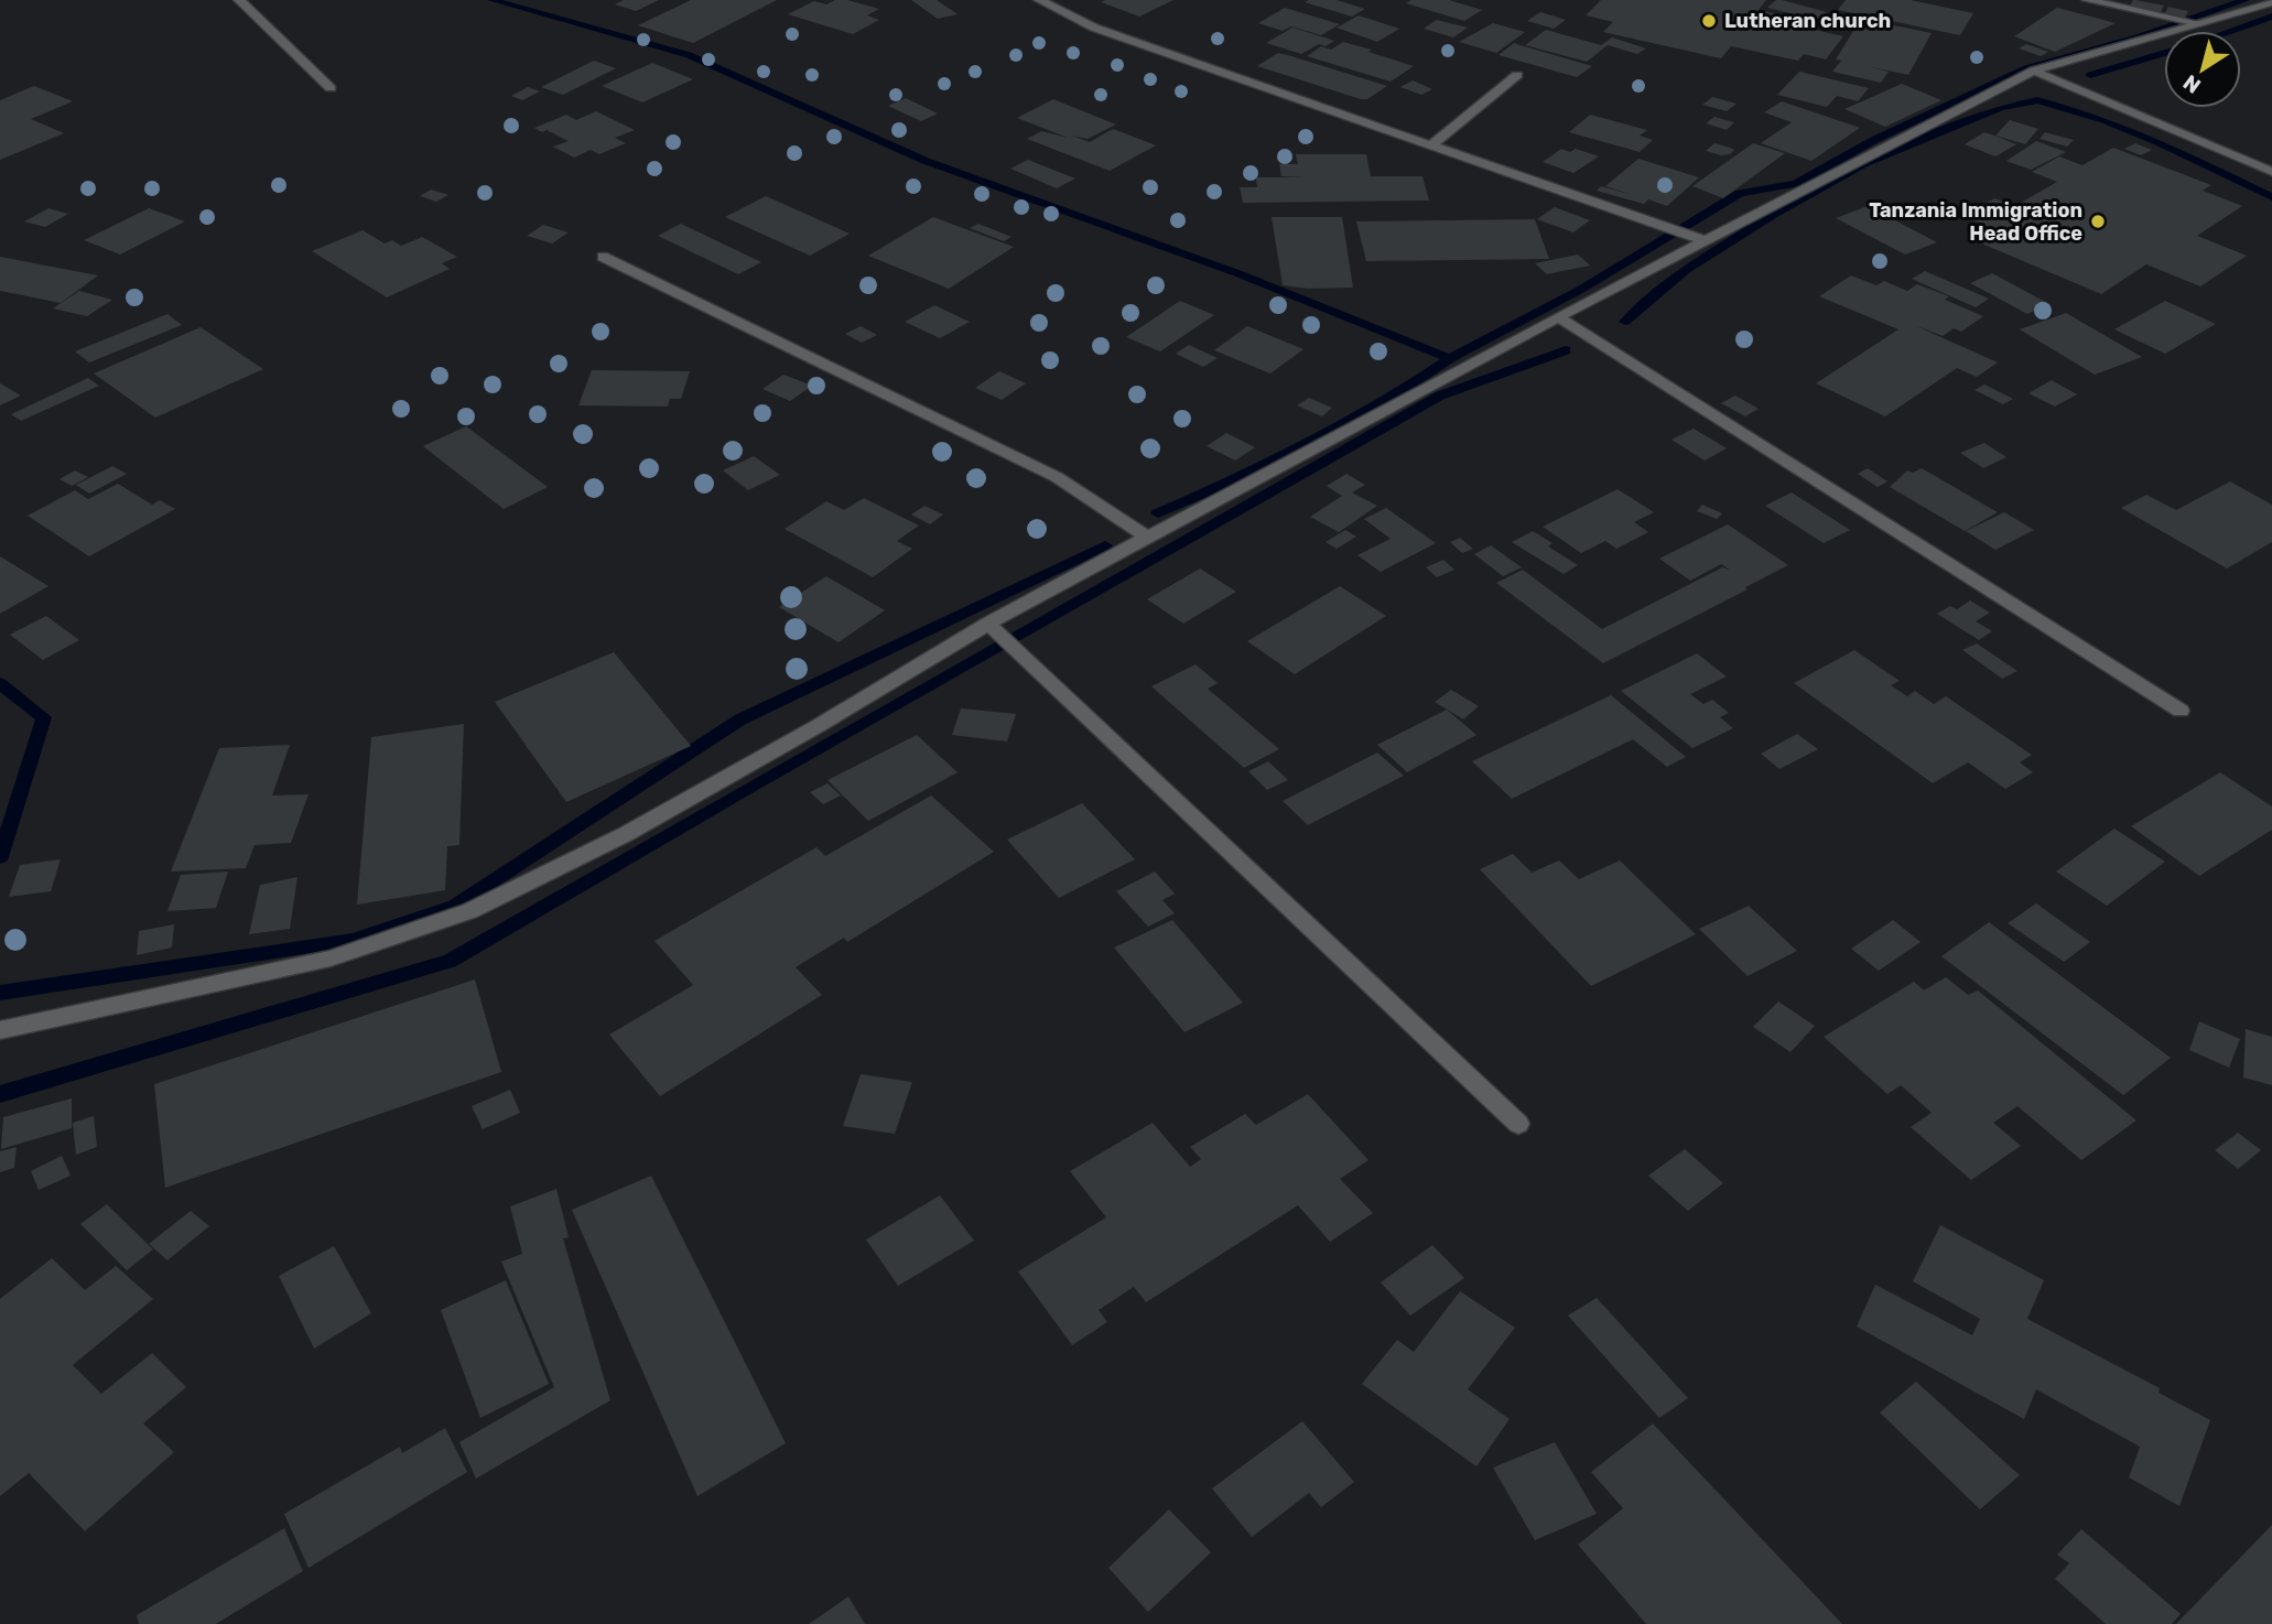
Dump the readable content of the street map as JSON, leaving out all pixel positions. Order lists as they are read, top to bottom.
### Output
{
  "places": ["Lutheran church", "Tanzania Immigration Head Office"],
  "north": "bottom left"
}
